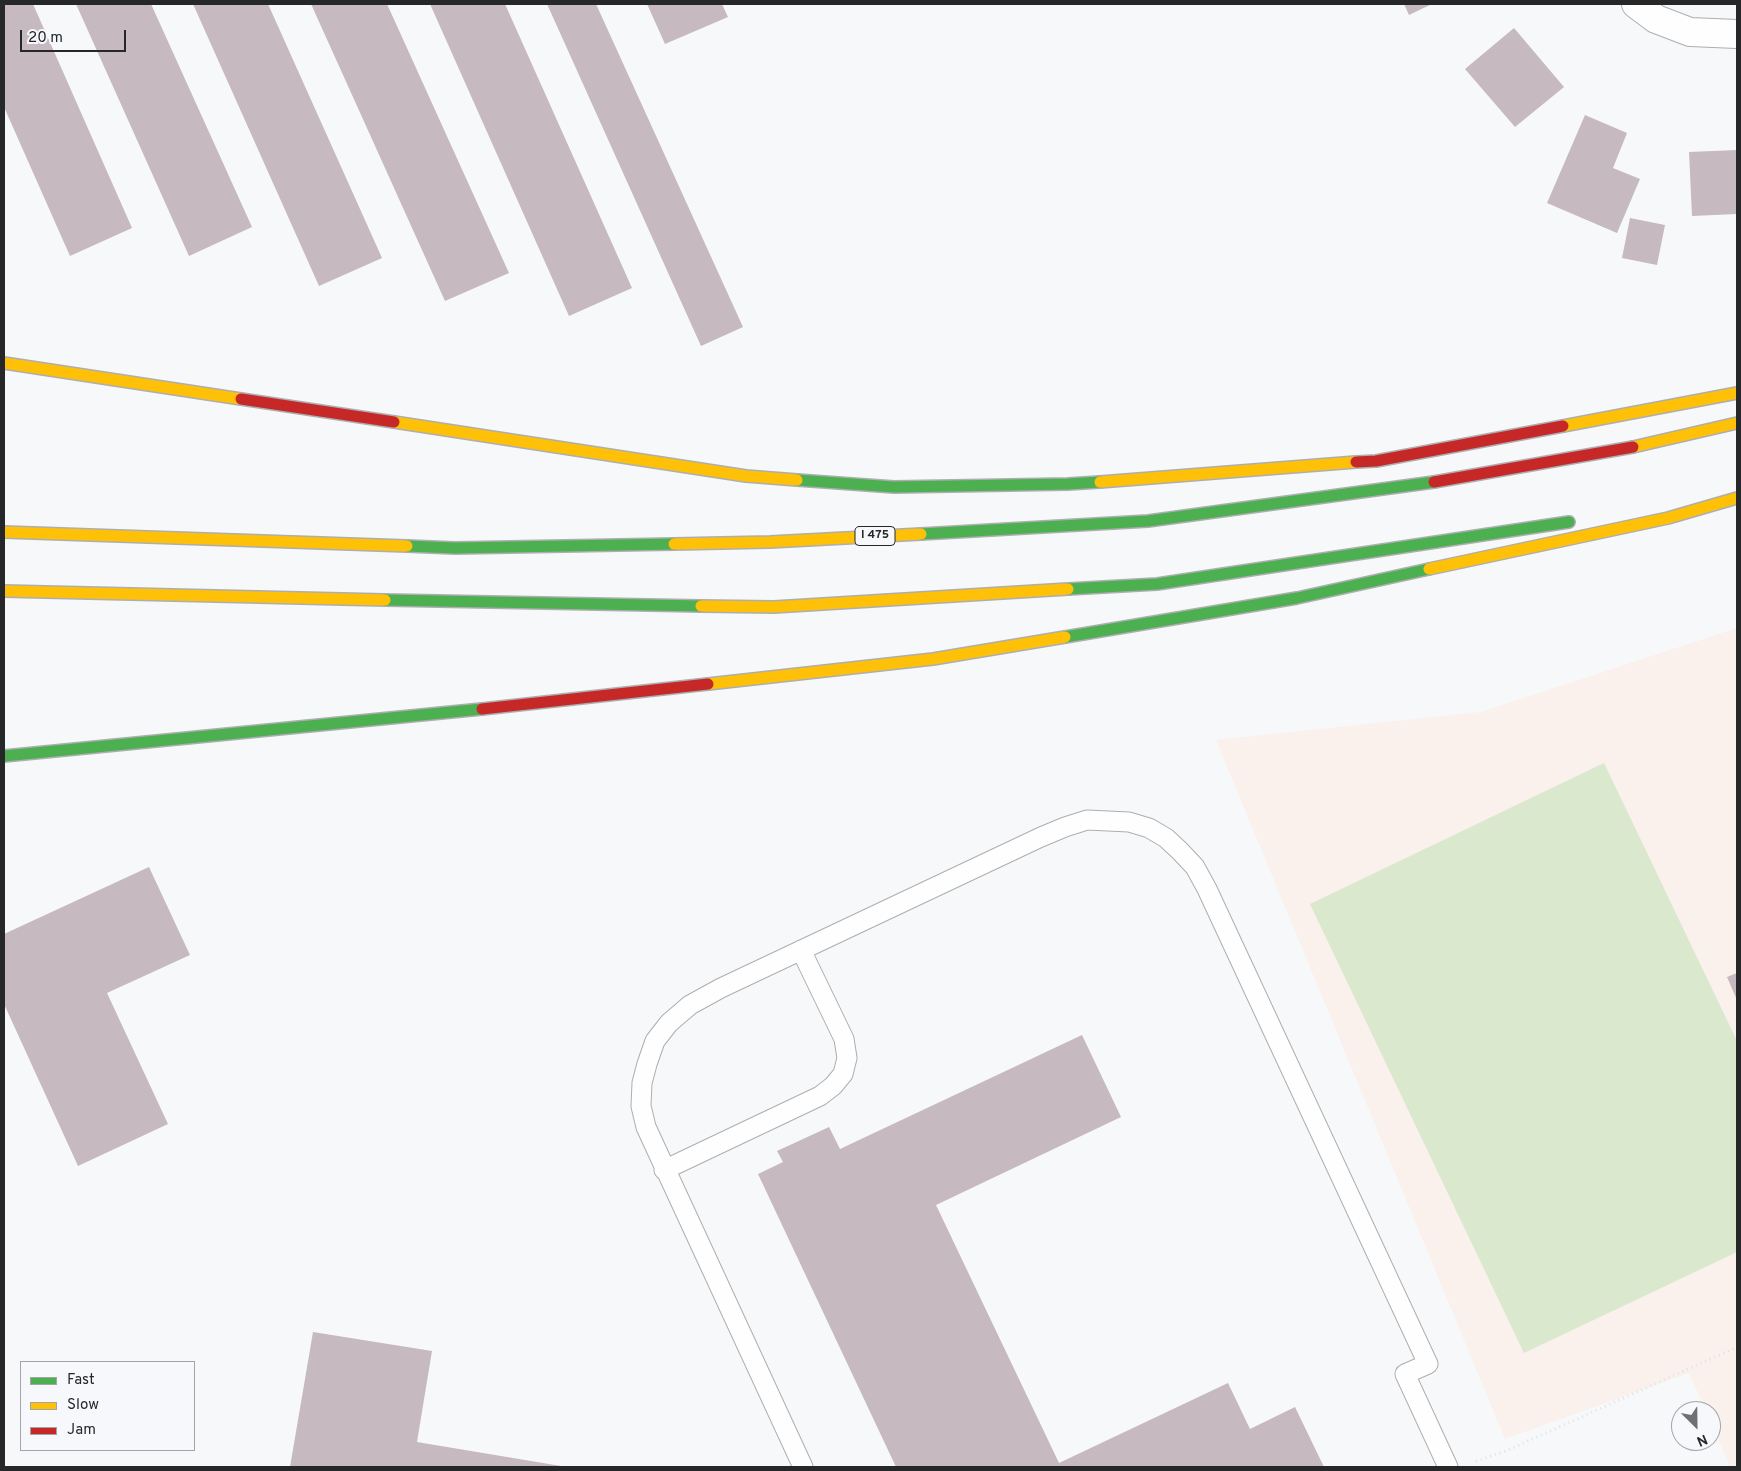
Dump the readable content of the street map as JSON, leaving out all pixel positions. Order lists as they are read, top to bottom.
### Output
{
  "streets": {
    "highway": ["I 475"]
  },
  "legend": ["Fast", "Slow", "Jam"],
  "scale_bar": "20 m",
  "north": "bottom right"
}
